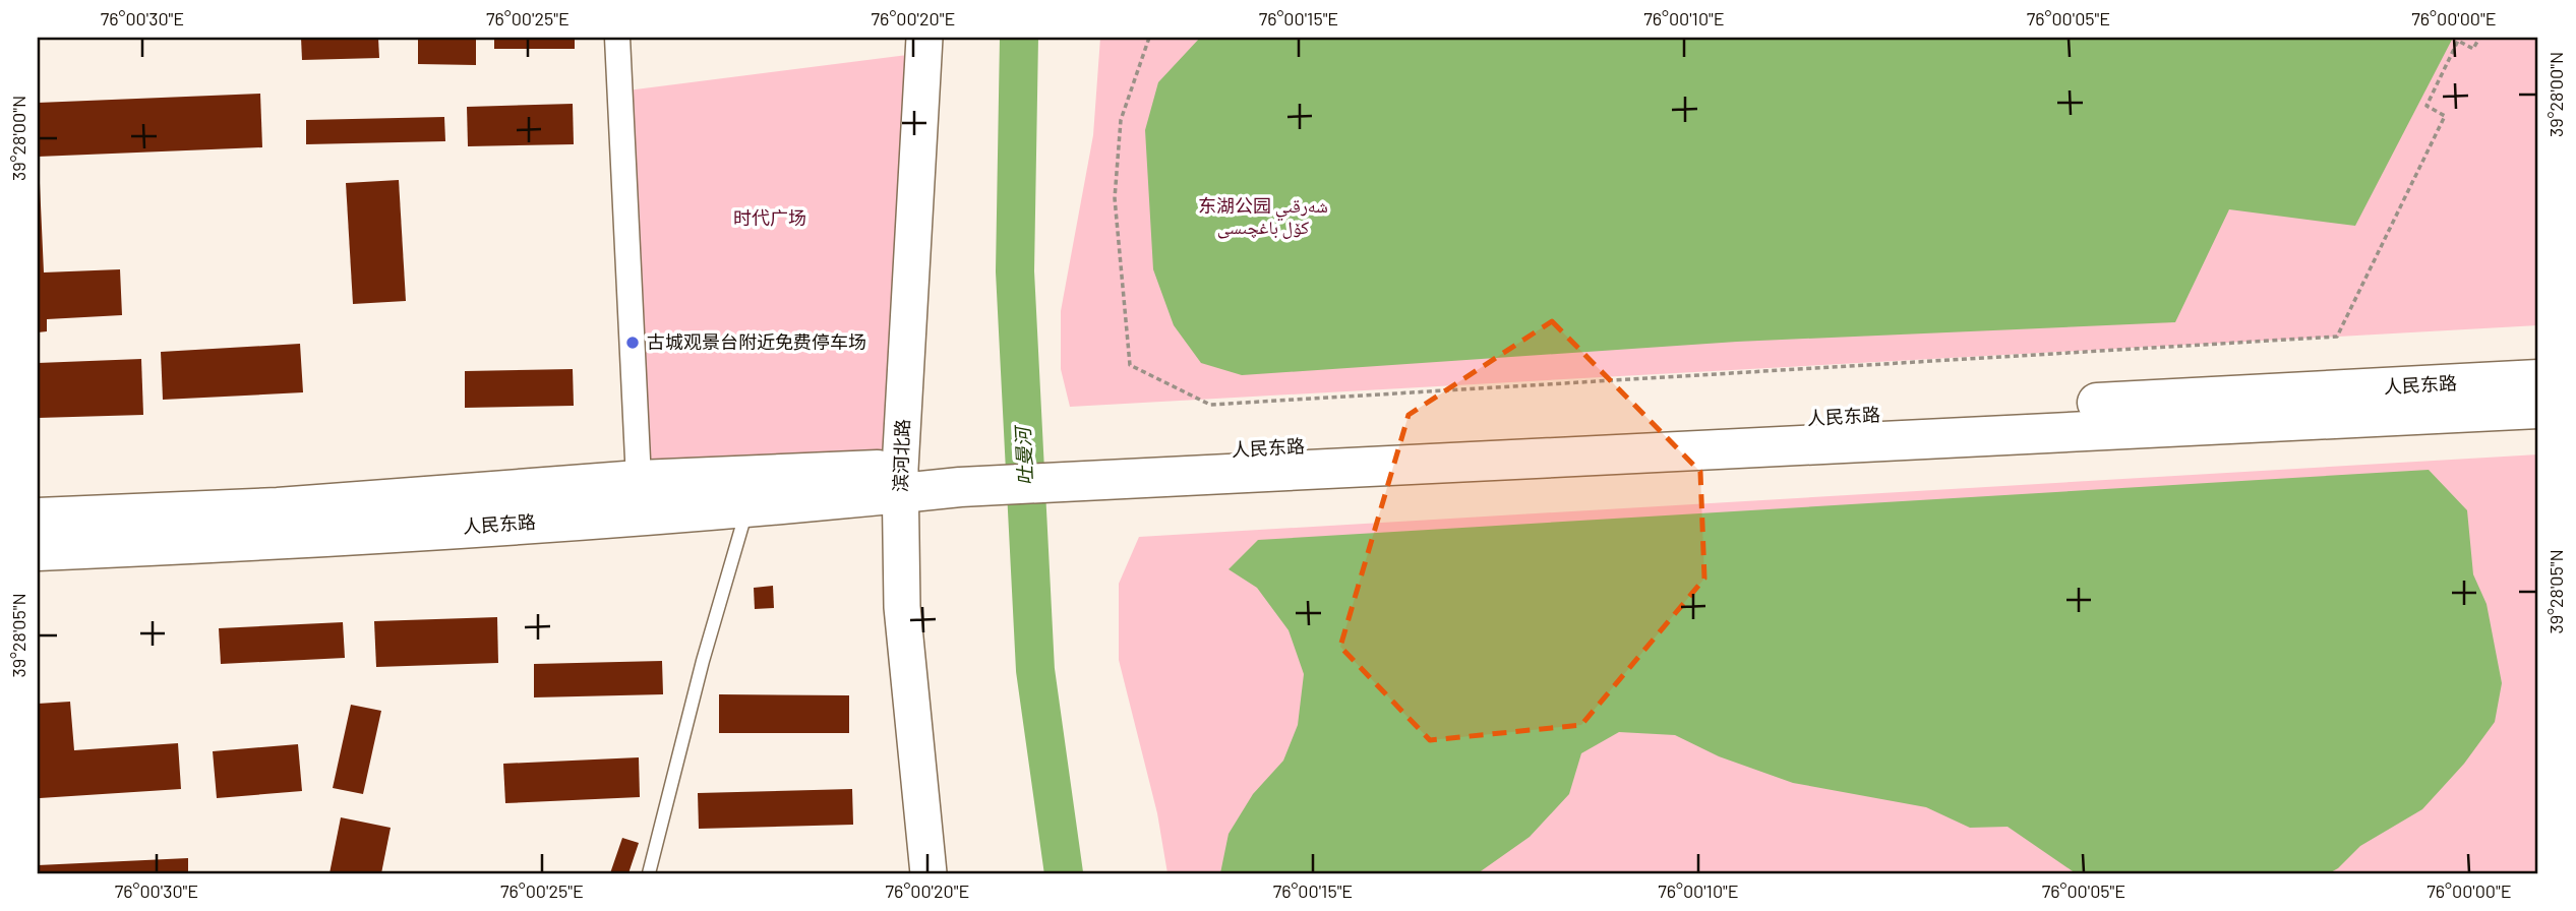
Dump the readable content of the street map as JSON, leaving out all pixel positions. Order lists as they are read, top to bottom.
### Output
{
  "streets": {
    "main road": ["人民东路", "滨河北路"]
  },
  "crossings": [
    ["人民东路", "滨河北路"]
  ],
  "water": ["吐曼河"],
  "parks": ["东湖公园 شەرقىي كۆل باغچىسى", "时代广场"],
  "places": ["古城观景台附近免费停车场"],
  "coordinates": [
    "76°00'30\"E",
    "76°00'25\"E",
    "76°00'20\"E",
    "76°00'15\"E",
    "76°00'10\"E",
    "76°00'05\"E",
    "76°00'00\"E",
    "39°28'00\"N",
    "39°28'05\"N"
  ]
}
